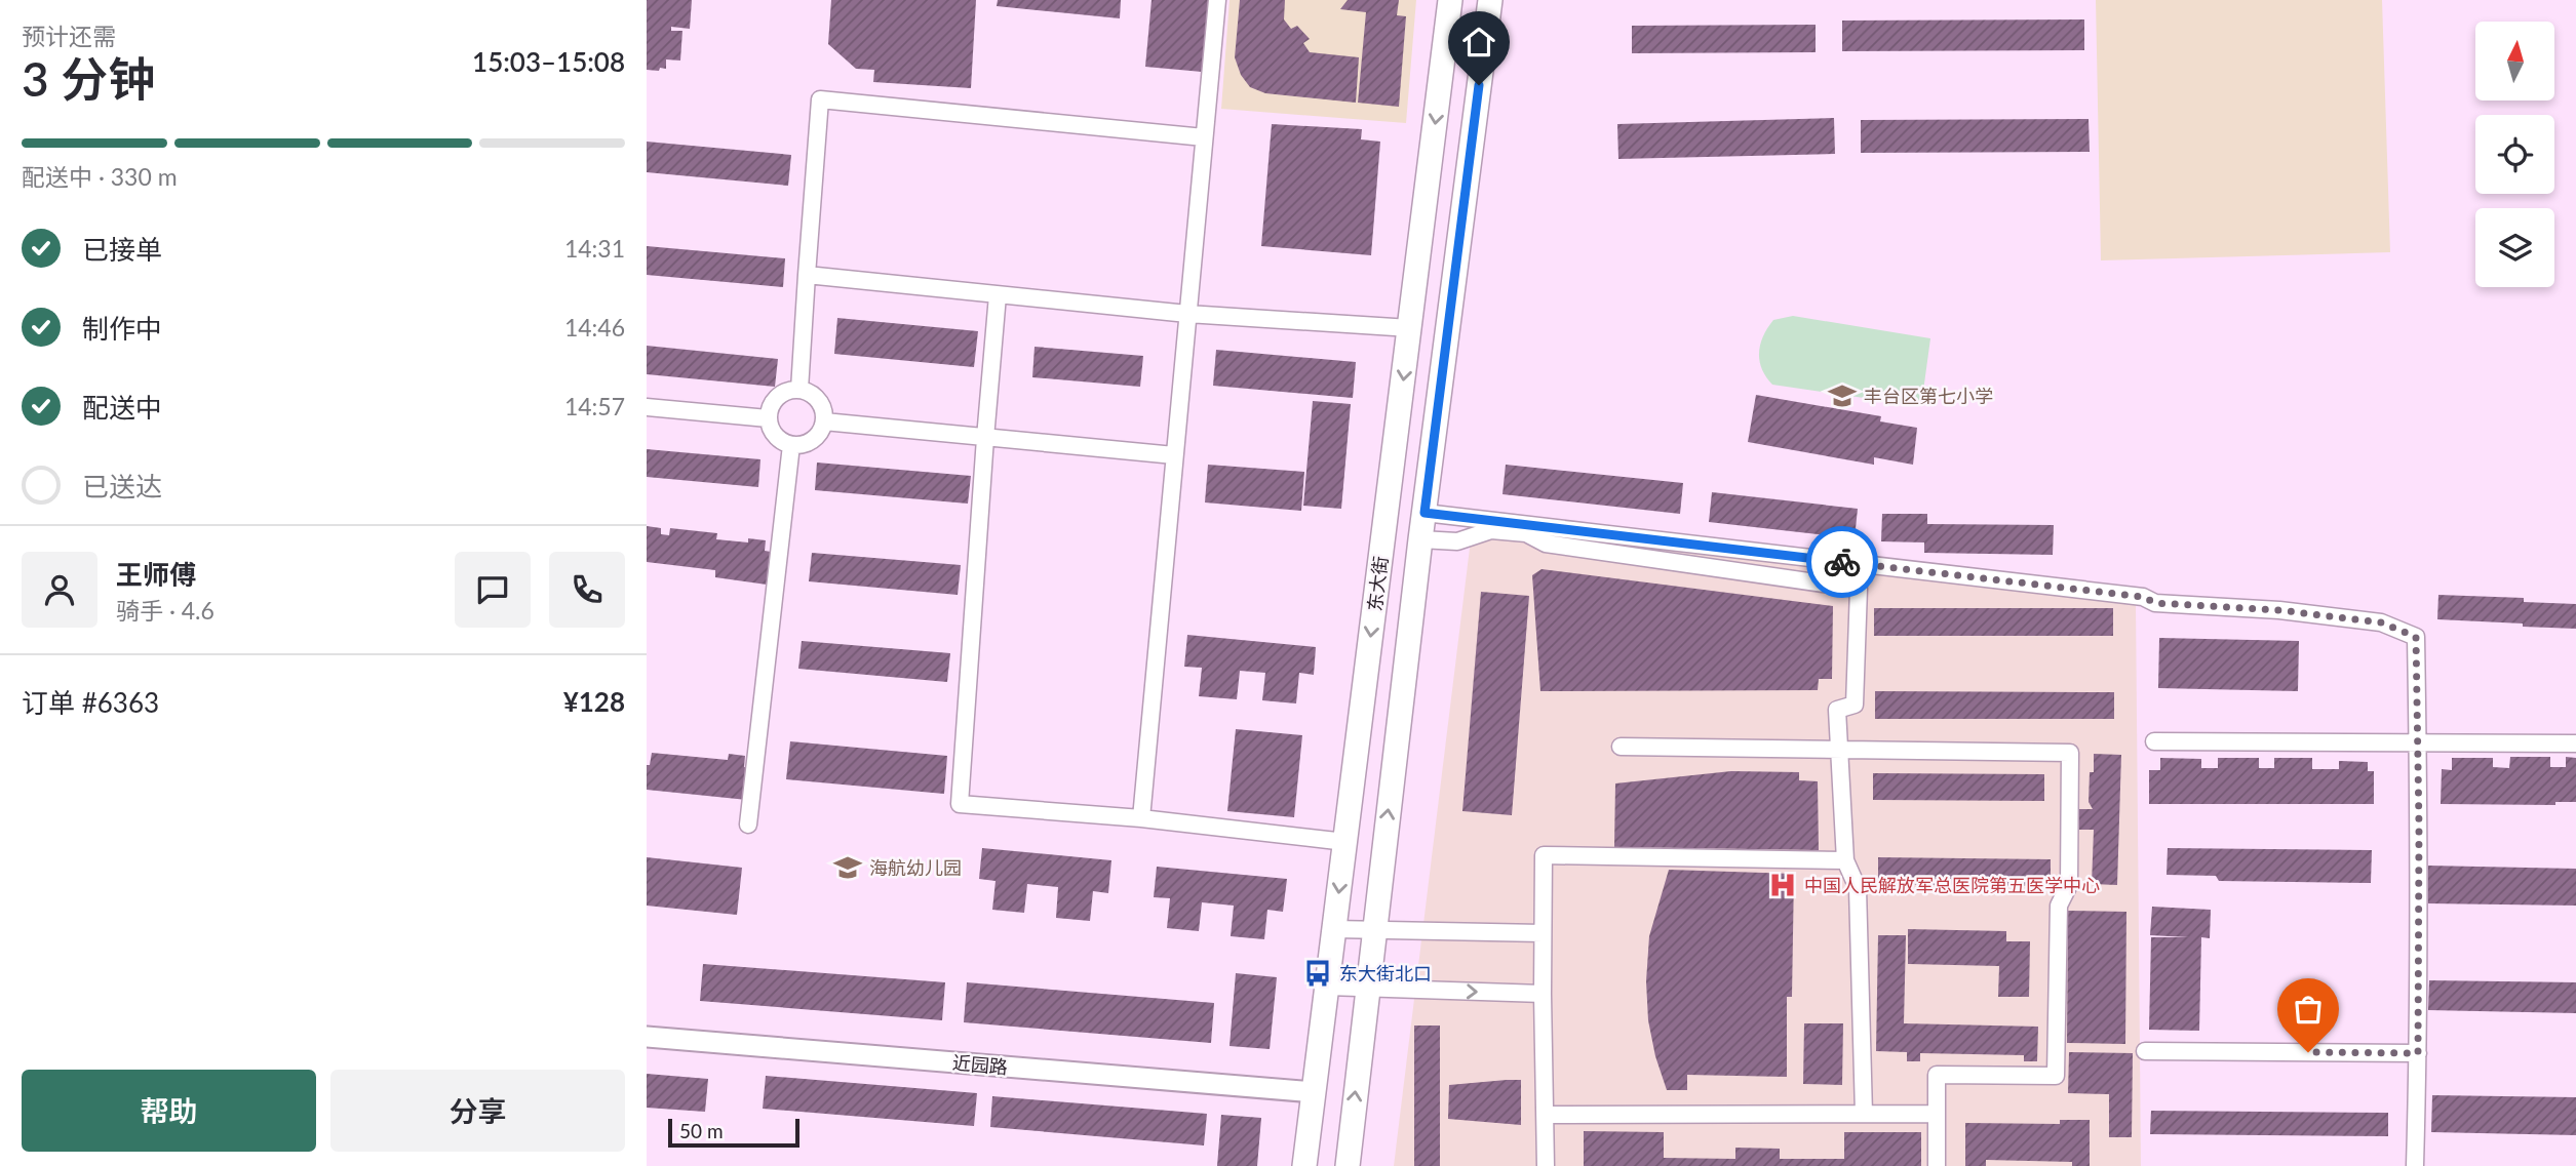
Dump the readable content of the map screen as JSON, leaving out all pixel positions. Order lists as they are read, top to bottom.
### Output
{
  "streets": {
    "main road": ["东大街"],
    "street": ["近园路"]
  },
  "crossings": [
    ["东大街", "近园路"]
  ],
  "places": {
    "school or university": ["丰台区第七小学", "海航幼儿园"],
    "hospital": ["中国人民解放军总医院第五医学中心"],
    "bus stop": ["东大街北口"]
  },
  "scale_bar": "50 m",
  "north": "top",
  "page": {
    "heading": ["3 分钟", "预计还需", "15:03–15:08"],
    "panel": [
      "王师傅",
      "骑手 · 4.6",
      "订单 #6363",
      "¥128"
    ],
    "bar": "配送中 · 330 m",
    "list": [
      ["已接单", "14:31"],
      ["制作中", "14:46"],
      ["配送中", "14:57"],
      "已送达"
    ],
    "buttons": ["帮助", "分享"],
    "scale": "50 m"
  }
}
